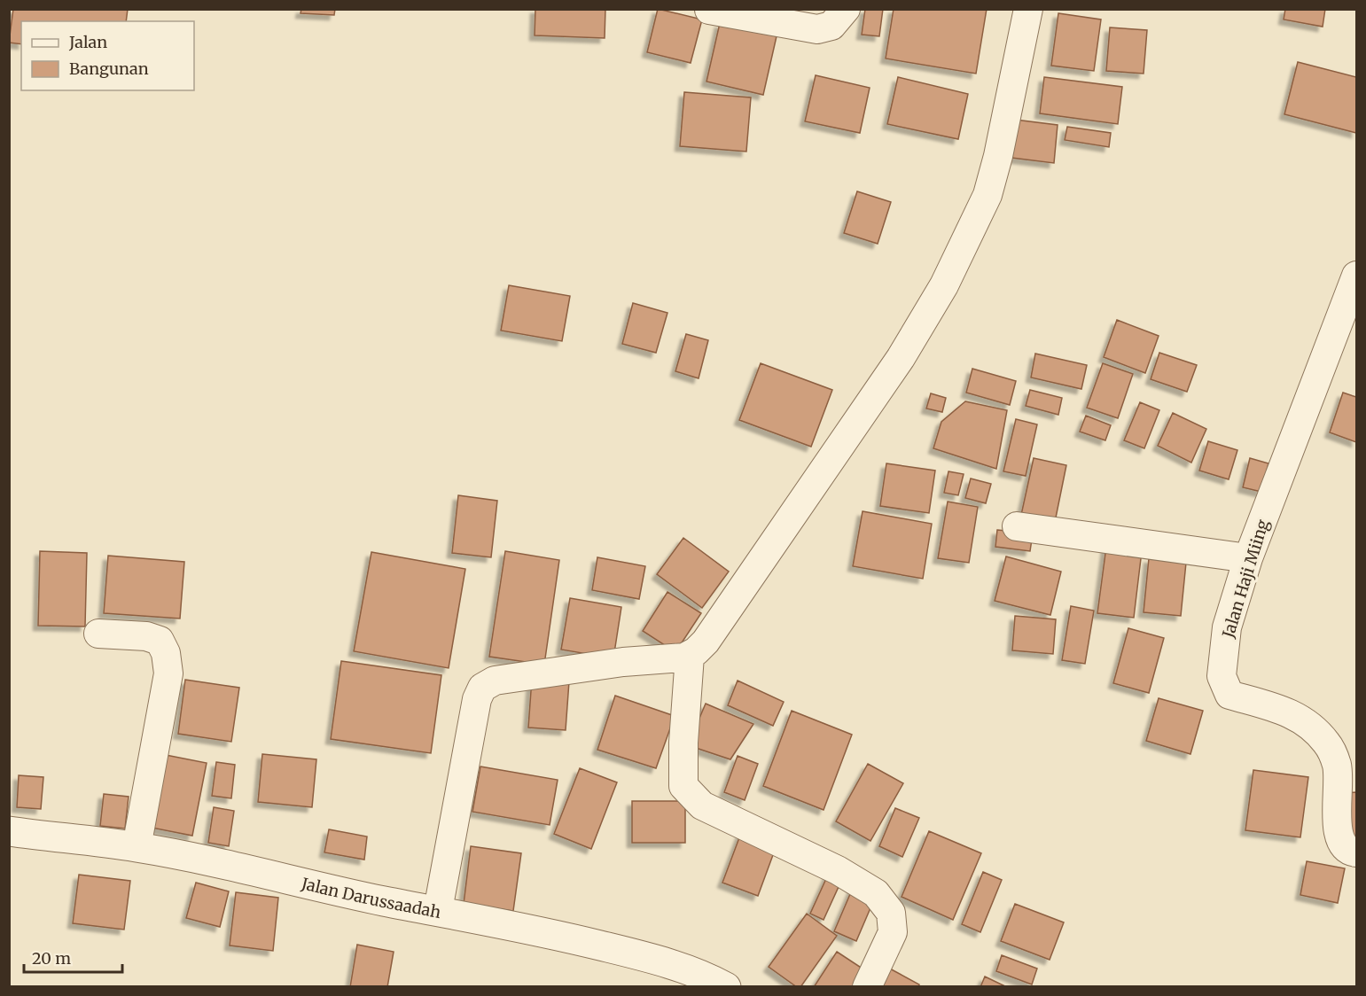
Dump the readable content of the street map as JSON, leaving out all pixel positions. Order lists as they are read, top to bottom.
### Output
{
  "streets": {
    "street": ["Jalan Haji Miing", "Jalan Darussaadah"]
  },
  "legend": ["Jalan", "Bangunan"],
  "scale_bar": "20 m"
}
